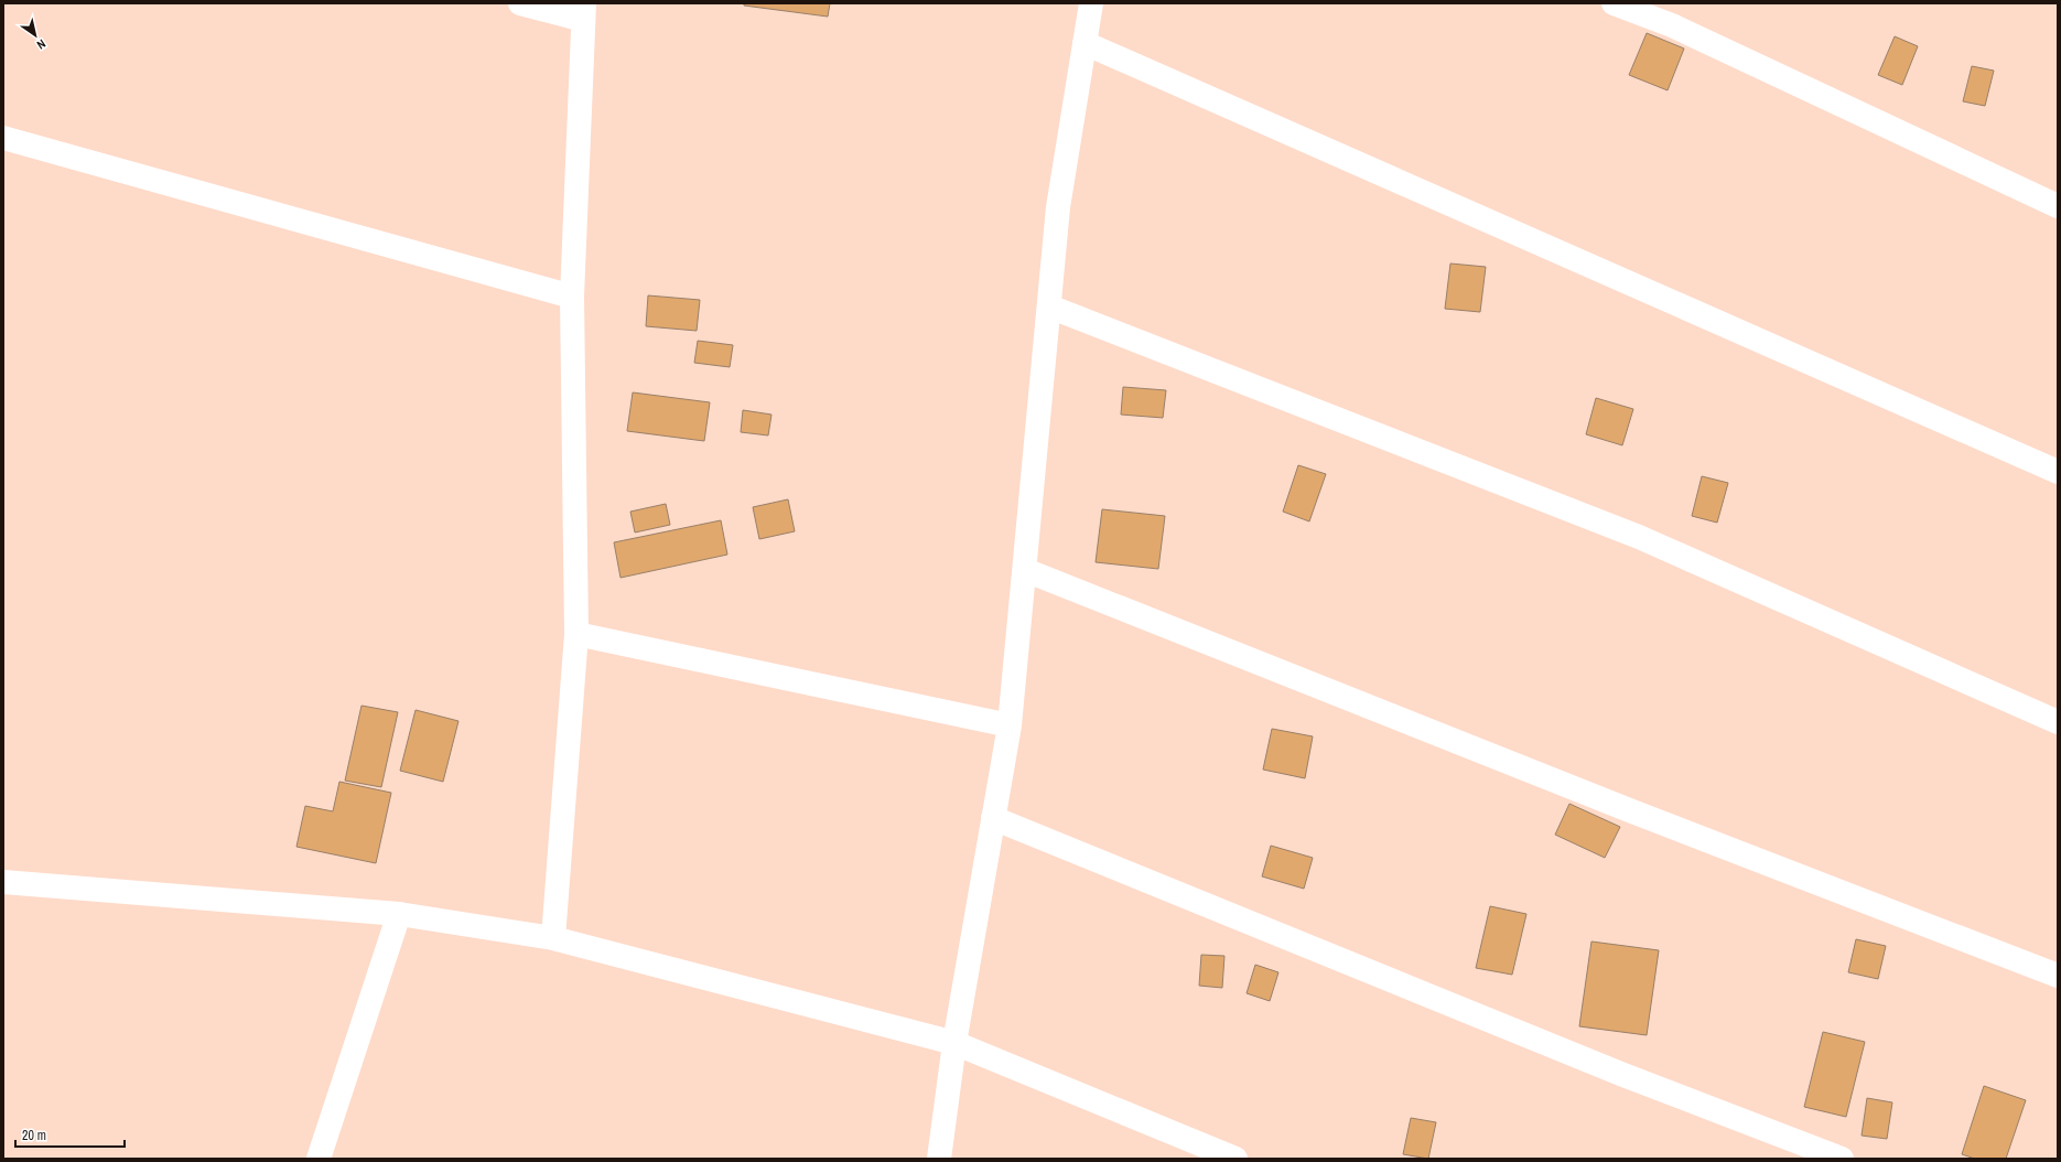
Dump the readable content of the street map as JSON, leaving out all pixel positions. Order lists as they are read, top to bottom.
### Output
{
  "scale_bar": "20 m",
  "north": "bottom right"
}
